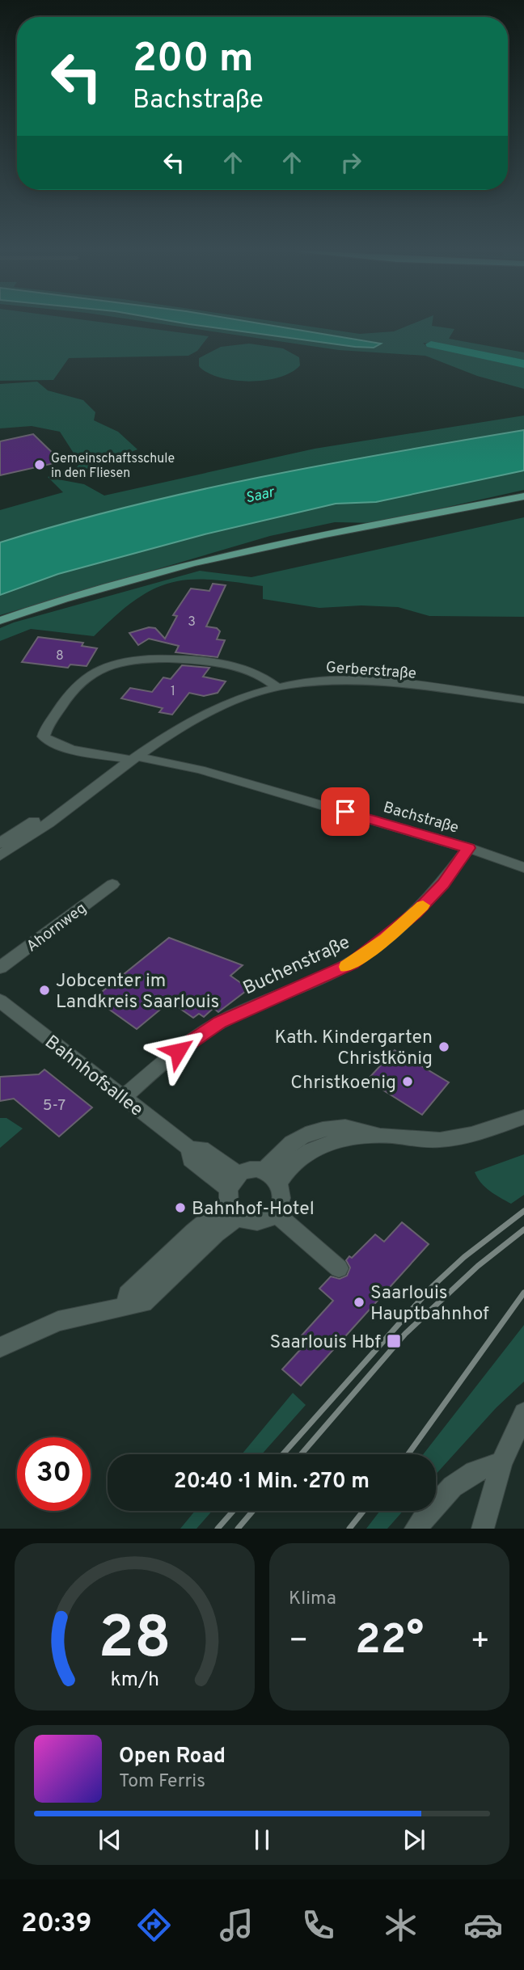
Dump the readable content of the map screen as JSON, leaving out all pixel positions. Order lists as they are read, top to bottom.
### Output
{
  "streets": {
    "street": [
      "Gerberstraße",
      "Bachstraße",
      "Ahornweg",
      "Buchenstraße",
      "Bahnhofsallee"
    ]
  },
  "crossings": [
    ["Gerberstraße", "Bachstraße"],
    ["Bachstraße", "Buchenstraße"],
    ["Buchenstraße", "Bahnhofsallee"]
  ],
  "water": ["Saar"],
  "places": {
    "other": [
      "Gemeinschaftsschule in den Fliesen",
      "Jobcenter im Landkreis Saarlouis",
      "Kath. Kindergarten Christkönig",
      "Christkoenig",
      "Bahnhof-Hotel",
      "Saarlouis Hauptbahnhof"
    ],
    "transit": ["Saarlouis Hbf"]
  },
  "house_numbers": [
    "3",
    "8",
    "1",
    "5-7"
  ],
  "page": {
    "turn": ["200 m", "Bachstraße"],
    "limit": "30",
    "trip": "20:40 · 1 Min. · 270 m",
    "tile": "Klima",
    "heat": ["−", "22°", "+"],
    "song": ["Open Road", "Tom Ferris"],
    "tabs": "20:39",
    "gauge": ["28", "km/h"]
  }
}
